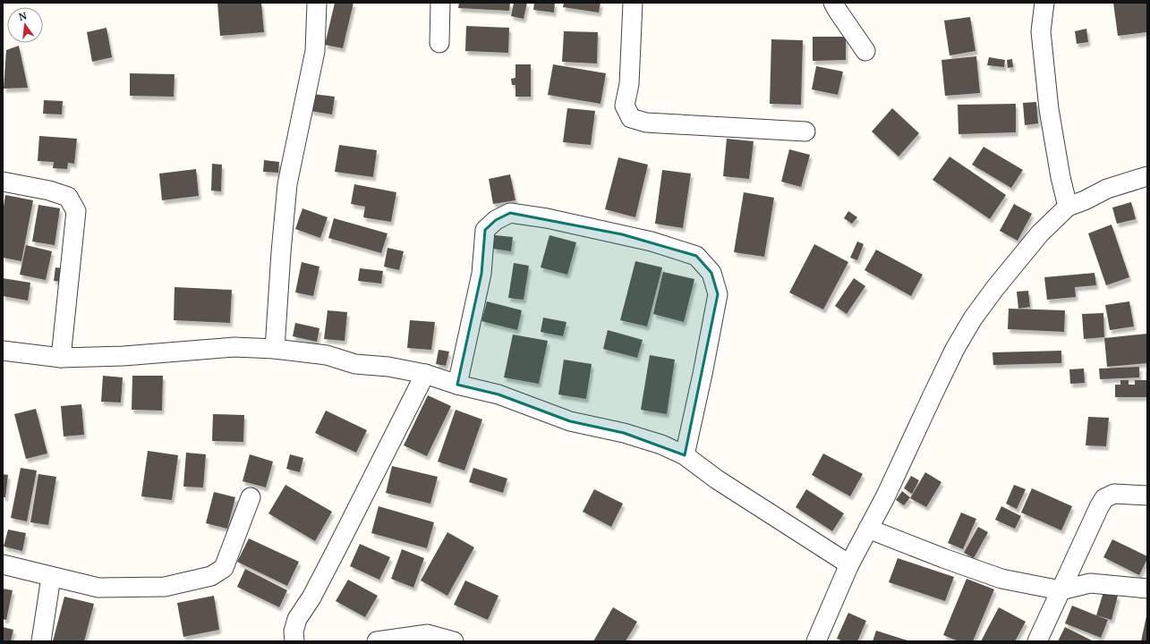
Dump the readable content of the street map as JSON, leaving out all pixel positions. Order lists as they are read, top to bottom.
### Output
{
  "north": "top"
}
